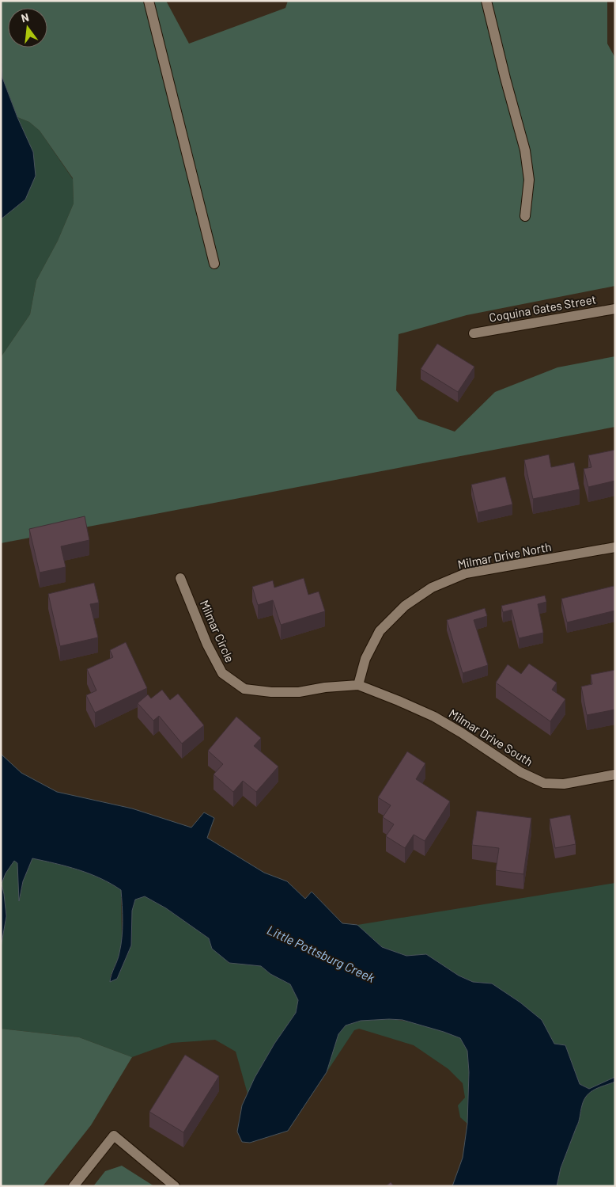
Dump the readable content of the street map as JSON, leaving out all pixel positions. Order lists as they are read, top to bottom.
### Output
{
  "streets": {
    "street": [
      "Coquina Gates Street",
      "Milmar Drive North",
      "Milmar Circle",
      "Milmar Drive South"
    ]
  },
  "crossings": [
    ["Milmar Drive North", "Milmar Circle"],
    ["Milmar Drive North", "Milmar Drive South"],
    ["Milmar Circle", "Milmar Drive South"]
  ],
  "water": ["Little Pottsburg Creek"],
  "north": "top"
}
